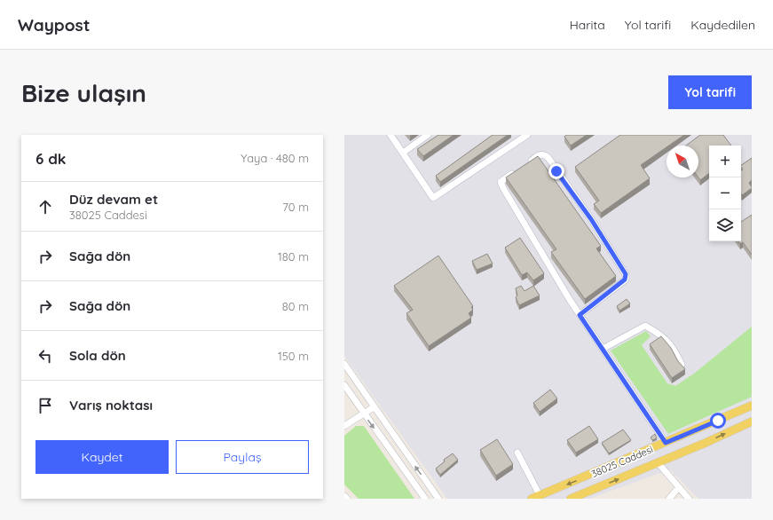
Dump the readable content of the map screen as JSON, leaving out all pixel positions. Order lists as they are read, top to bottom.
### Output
{
  "streets": {
    "main road": ["38025 Caddesi"]
  },
  "north": "top left",
  "page": {
    "header": "Waypost",
    "nav": ["Harita", "Yol tarifi", "Kaydedilen"],
    "buttons": [
      "Yol tarifi",
      ["Kaydet", "Paylaş"]
    ],
    "title": "Bize ulaşın",
    "heading": ["6 dk", "Yaya · 480 m"],
    "map_buttons": ["+", "−"],
    "list": [
      ["Düz devam et", "38025 Caddesi", "70 m"],
      ["Sağa dön", "180 m"],
      ["Sağa dön", "80 m"],
      ["Sola dön", "150 m"],
      "Varış noktası"
    ]
  }
}
